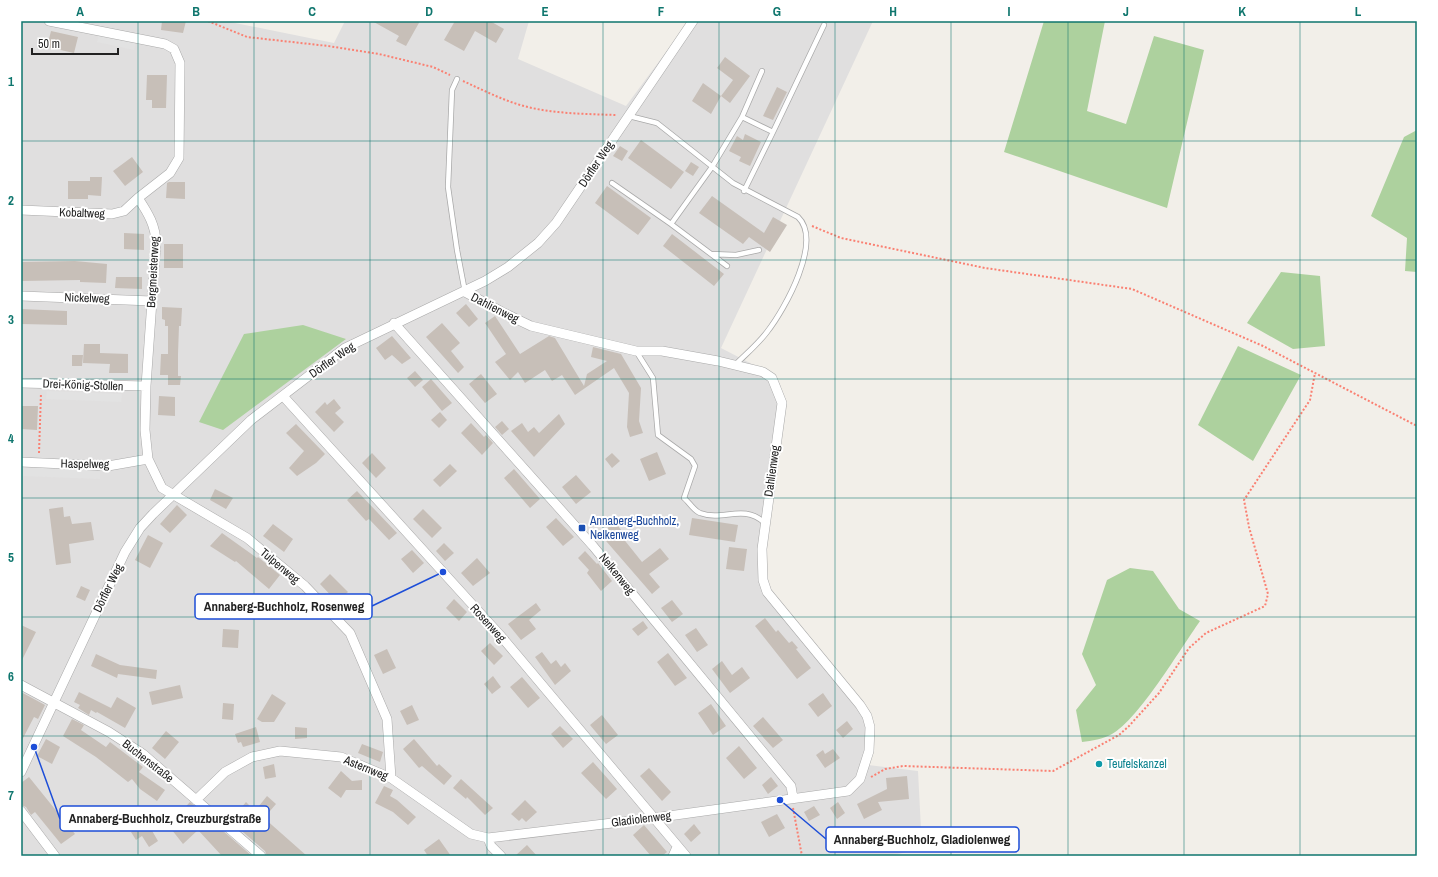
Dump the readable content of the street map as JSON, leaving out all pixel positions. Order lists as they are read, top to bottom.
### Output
{
  "streets": {
    "street": [
      "Dörfler Weg",
      "Kobaltweg",
      "Bergmeisterweg",
      "Nickelweg",
      "Dahlienweg",
      "Drei-König-Stollen",
      "Haspelweg",
      "Tulpenweg",
      "Nelkenweg",
      "Rosenweg",
      "Buchenstraße",
      "Asternweg",
      "Gladiolenweg"
    ]
  },
  "crossings": [
    ["Dörfler Weg", "Bergmeisterweg"],
    ["Dörfler Weg", "Dahlienweg"],
    ["Dörfler Weg", "Tulpenweg"],
    ["Dörfler Weg", "Nelkenweg"],
    ["Dörfler Weg", "Rosenweg"],
    ["Dörfler Weg", "Buchenstraße"],
    ["Kobaltweg", "Bergmeisterweg"],
    ["Bergmeisterweg", "Nickelweg"],
    ["Bergmeisterweg", "Drei-König-Stollen"],
    ["Bergmeisterweg", "Haspelweg"],
    ["Bergmeisterweg", "Tulpenweg"],
    ["Tulpenweg", "Asternweg"],
    ["Nelkenweg", "Gladiolenweg"],
    ["Rosenweg", "Gladiolenweg"],
    ["Buchenstraße", "Asternweg"],
    ["Asternweg", "Gladiolenweg"]
  ],
  "places": {
    "transit": ["Annaberg-Buchholz, Nelkenweg"],
    "other": [
      "Annaberg-Buchholz, Rosenweg",
      "Annaberg-Buchholz, Creuzburgstraße",
      "Teufelskanzel",
      "Annaberg-Buchholz, Gladiolenweg"
    ]
  },
  "scale_bar": "50 m",
  "grid": {
    "columns": [
      "A",
      "B",
      "C",
      "D",
      "E",
      "F",
      "G",
      "H",
      "I",
      "J",
      "K",
      "L"
    ],
    "rows": [
      "1",
      "2",
      "3",
      "4",
      "5",
      "6",
      "7"
    ]
  }
}
